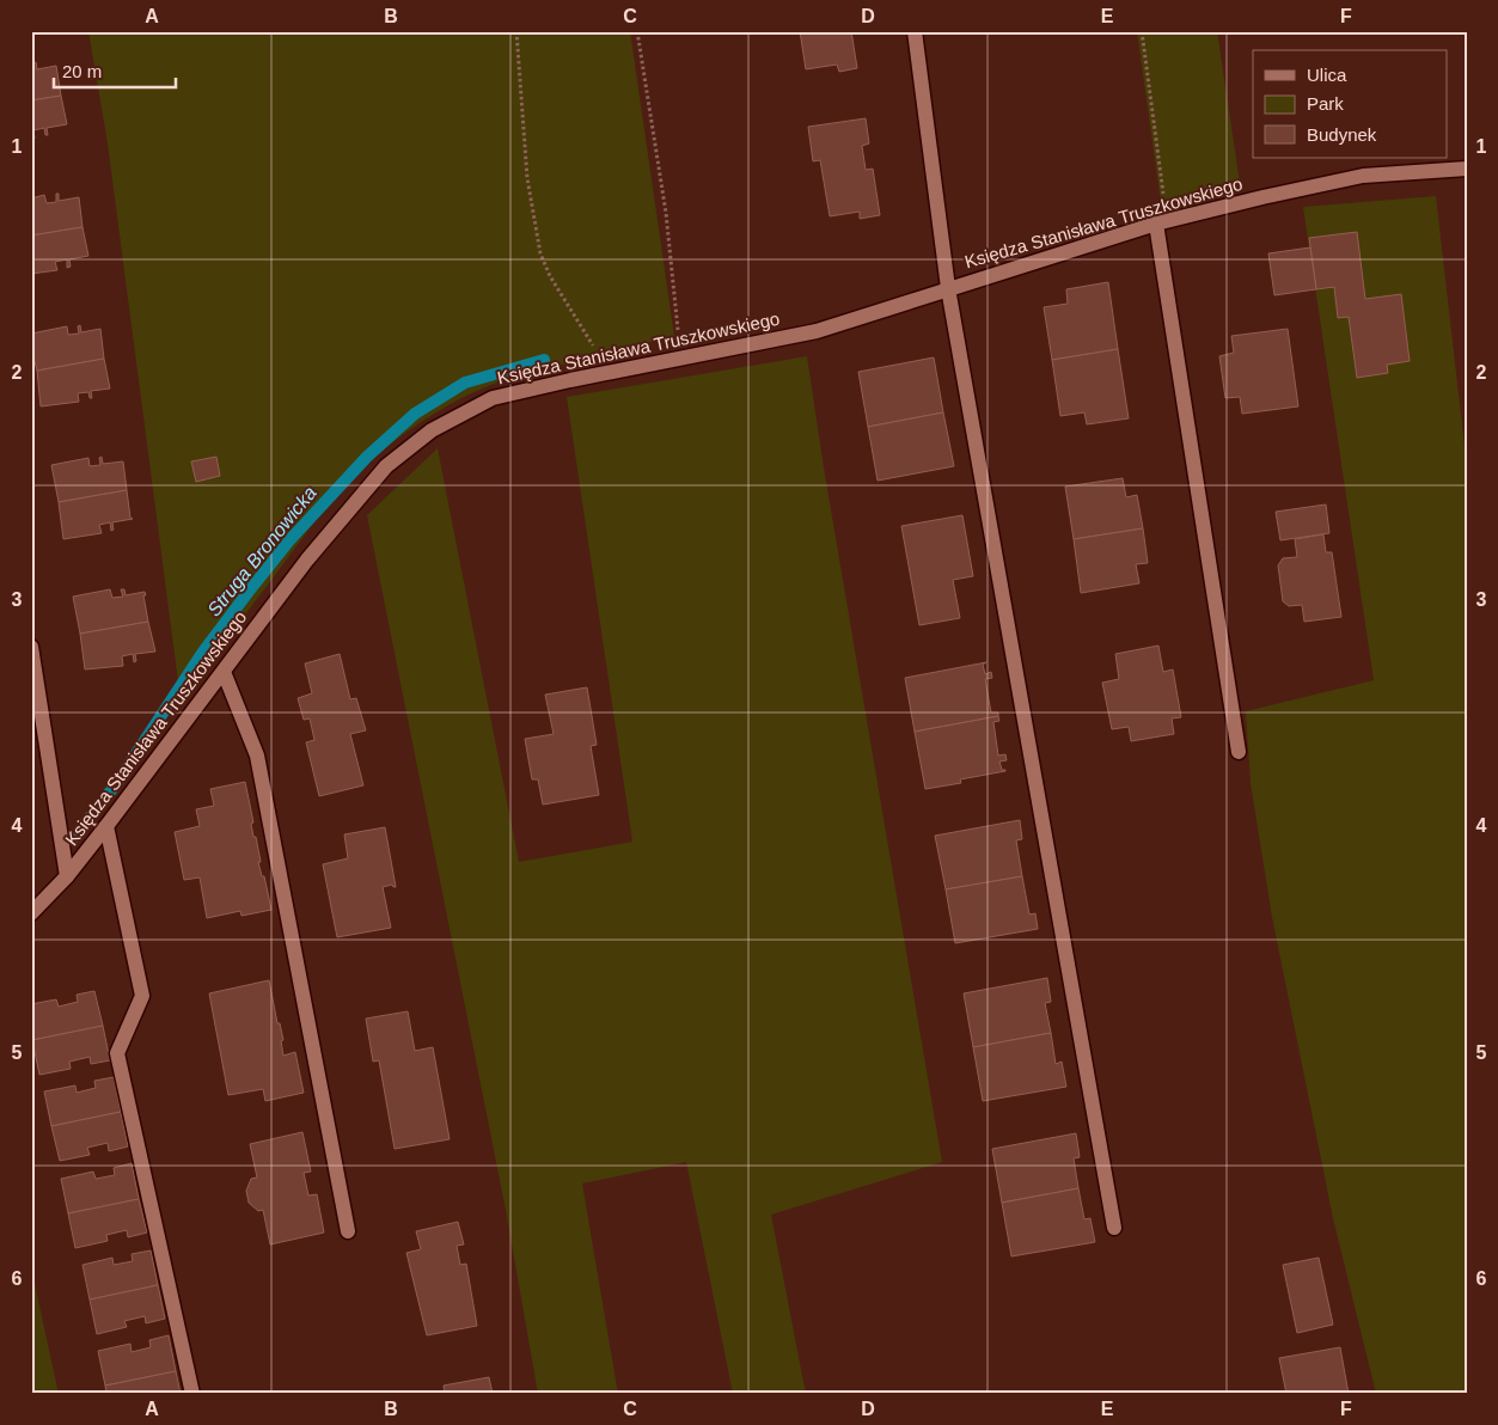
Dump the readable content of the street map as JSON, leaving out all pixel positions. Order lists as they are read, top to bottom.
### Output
{
  "streets": {
    "street": ["Księdza Stanisława Truszkowskiego"]
  },
  "water": ["Struga Bronowicka"],
  "legend": ["Ulica", "Park", "Budynek"],
  "scale_bar": "20 m",
  "grid": {
    "columns": [
      "A",
      "B",
      "C",
      "D",
      "E",
      "F"
    ],
    "rows": [
      "1",
      "2",
      "3",
      "4",
      "5",
      "6"
    ]
  }
}
